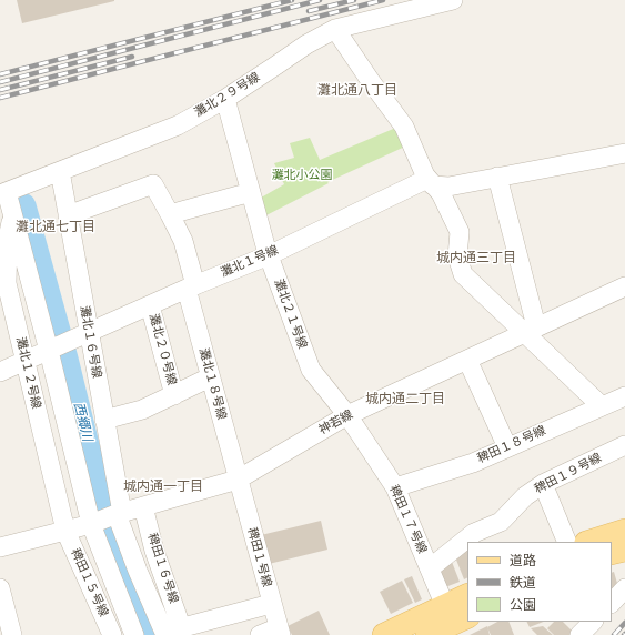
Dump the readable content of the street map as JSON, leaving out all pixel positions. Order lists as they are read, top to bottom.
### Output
{
  "streets": {
    "street": [
      "灘北２９号線",
      "灘北１号線",
      "灘北２１号線",
      "灘北１６号線",
      "灘北２０号線",
      "灘北１２号線",
      "灘北１８号線",
      "神若線",
      "稗田１８号線",
      "稗田１９号線",
      "稗田１７号線",
      "稗田１号線",
      "稗田１６号線",
      "稗田１５号線"
    ]
  },
  "crossings": [
    ["灘北２９号線", "灘北２１号線"],
    ["灘北２９号線", "灘北１６号線"],
    ["灘北１号線", "灘北２１号線"],
    ["灘北１号線", "灘北１６号線"],
    ["灘北１号線", "灘北２０号線"],
    ["灘北１号線", "灘北１８号線"],
    ["灘北２１号線", "神若線"],
    ["灘北２１号線", "稗田１７号線"],
    ["灘北１６号線", "灘北１８号線"],
    ["灘北１６号線", "神若線"],
    ["灘北１６号線", "稗田１６号線"],
    ["灘北１２号線", "稗田１５号線"],
    ["灘北１８号線", "神若線"],
    ["灘北１８号線", "稗田１号線"],
    ["神若線", "稗田１７号線"],
    ["神若線", "稗田１号線"],
    ["神若線", "稗田１６号線"],
    ["稗田１８号線", "稗田１７号線"],
    ["稗田１９号線", "稗田１７号線"]
  ],
  "districts": [
    "灘北通八丁目",
    "灘北通七丁目",
    "城内通三丁目",
    "城内通二丁目",
    "城内通一丁目"
  ],
  "water": ["西郷川"],
  "parks": ["灘北小公園"],
  "legend": ["道路", "鉄道", "公園"]
}
